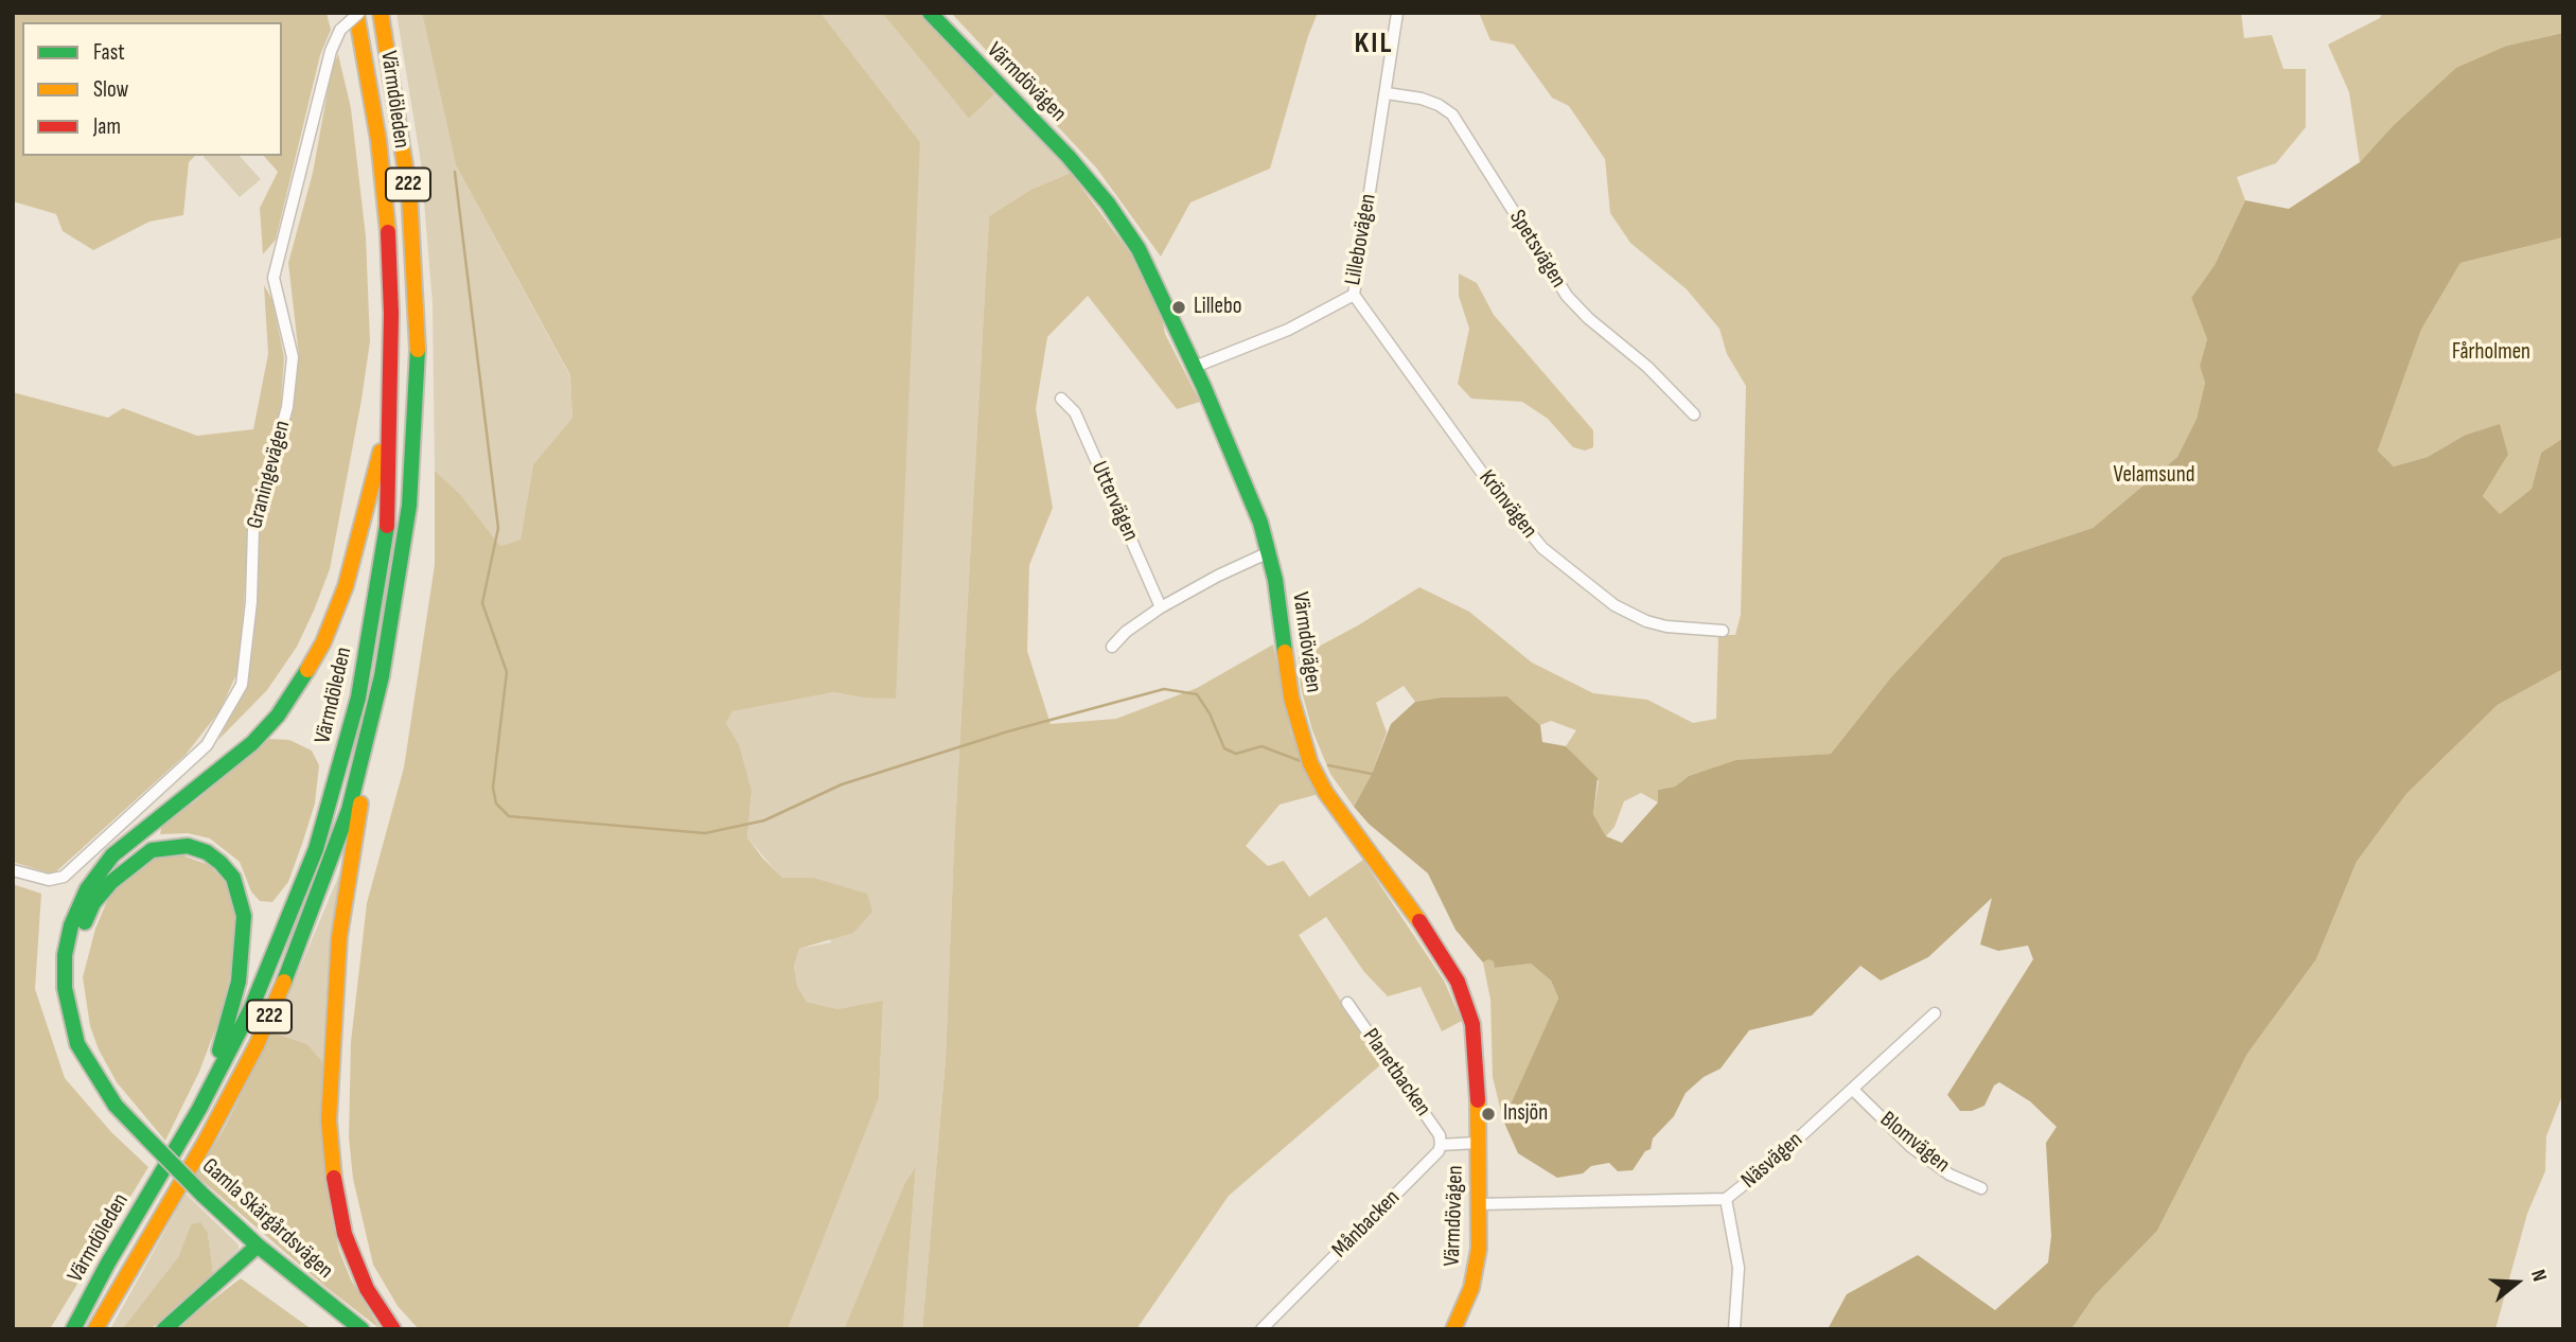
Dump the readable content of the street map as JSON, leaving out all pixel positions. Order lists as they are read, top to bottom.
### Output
{
  "streets": {
    "main road": [
      "Värmdövägen",
      "Värmdöleden",
      "222",
      "Gamla Skärgårdsvägen"
    ],
    "street": [
      "Lillebovägen",
      "Spetsvägen",
      "Graningevägen",
      "Uttervägen",
      "Krönvägen",
      "Planetbacken",
      "Blomvägen",
      "Näsvägen",
      "Månbacken"
    ]
  },
  "crossings": [
    ["Värmdövägen", "Lillebovägen"],
    ["Värmdövägen", "Näsvägen"],
    ["Värmdöleden", "Graningevägen"],
    ["Lillebovägen", "Spetsvägen"],
    ["Lillebovägen", "Krönvägen"],
    ["Planetbacken", "Månbacken"],
    ["Blomvägen", "Näsvägen"]
  ],
  "districts": ["KIL"],
  "parks": ["Fårholmen", "Velamsund"],
  "places": ["Lillebo", "Insjön"],
  "legend": ["Fast", "Slow", "Jam"],
  "north": "right"
}
